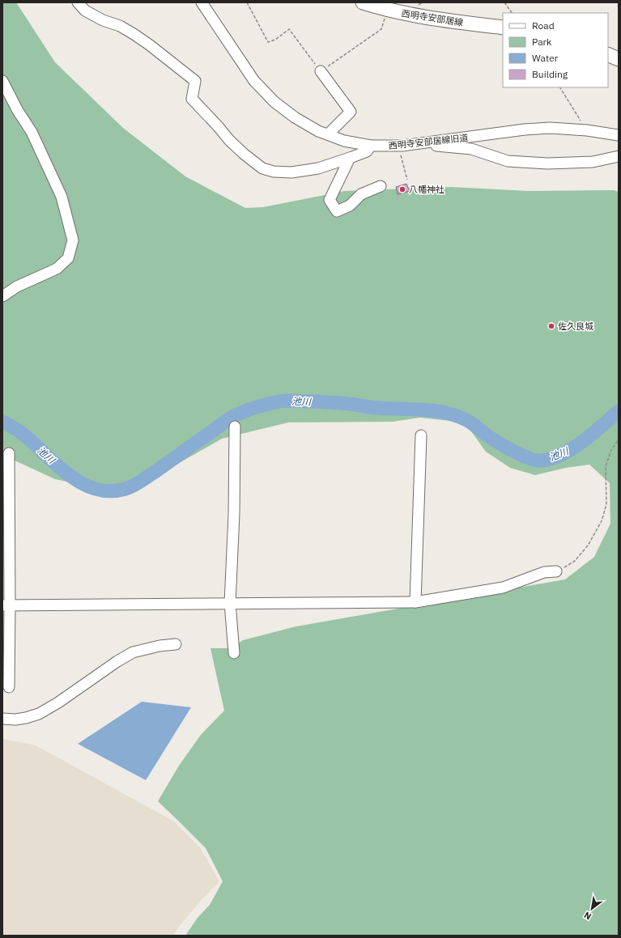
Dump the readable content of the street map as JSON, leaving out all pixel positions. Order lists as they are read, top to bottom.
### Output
{
  "streets": {
    "main road": ["西明寺安部居線"],
    "street": ["西明寺安部居線旧道"]
  },
  "water": ["池川"],
  "places": ["八幡神社", "佐久良城"],
  "legend": [
    "Road",
    "Park",
    "Water",
    "Building"
  ],
  "north": "bottom left"
}
